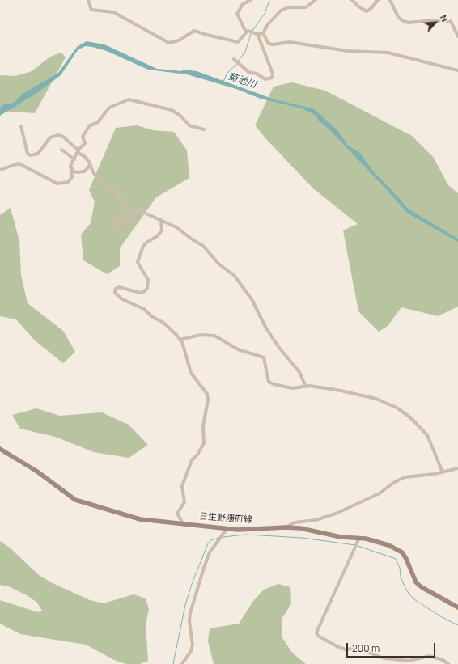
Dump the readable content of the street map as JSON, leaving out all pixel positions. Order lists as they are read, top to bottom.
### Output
{
  "streets": {
    "main road": ["日生野隈府線"]
  },
  "water": ["菊池川"],
  "scale_bar": "200 m",
  "north": "top right"
}
